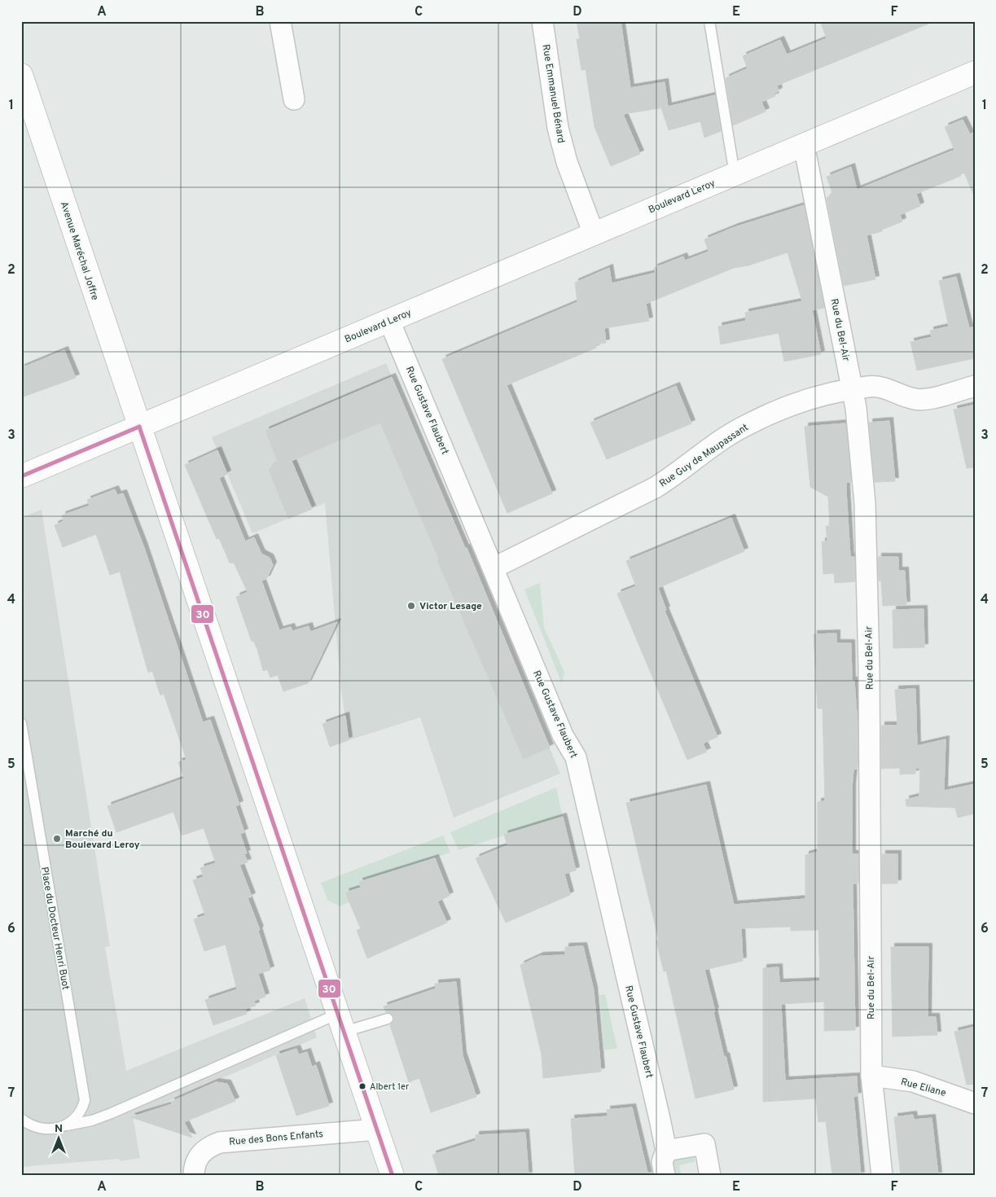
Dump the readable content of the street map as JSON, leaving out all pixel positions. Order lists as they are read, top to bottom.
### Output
{
  "streets": {
    "street": [
      "Rue Emmanuel Bénard",
      "Boulevard Leroy",
      "Avenue Maréchal Joffre",
      "Rue du Bel-Air",
      "Rue Gustave Flaubert",
      "Rue Guy de Maupassant",
      "Rue Eliane",
      "Rue des Bons Enfants"
    ],
    "lane": ["Place du Docteur Henri Buot"]
  },
  "crossings": [
    ["Rue Emmanuel Bénard", "Boulevard Leroy"],
    ["Boulevard Leroy", "Avenue Maréchal Joffre"],
    ["Boulevard Leroy", "Rue du Bel-Air"],
    ["Boulevard Leroy", "Rue Gustave Flaubert"],
    ["Avenue Maréchal Joffre", "Rue des Bons Enfants"],
    ["Rue du Bel-Air", "Rue Guy de Maupassant"],
    ["Rue du Bel-Air", "Rue Eliane"],
    ["Rue Gustave Flaubert", "Rue Guy de Maupassant"]
  ],
  "places": ["Victor Lesage", "Marché du Boulevard Leroy", "Albert 1er"],
  "lines": ["transit line 30"],
  "north": "top",
  "grid": {
    "columns": [
      "A",
      "B",
      "C",
      "D",
      "E",
      "F"
    ],
    "rows": [
      "1",
      "2",
      "3",
      "4",
      "5",
      "6",
      "7"
    ]
  }
}
